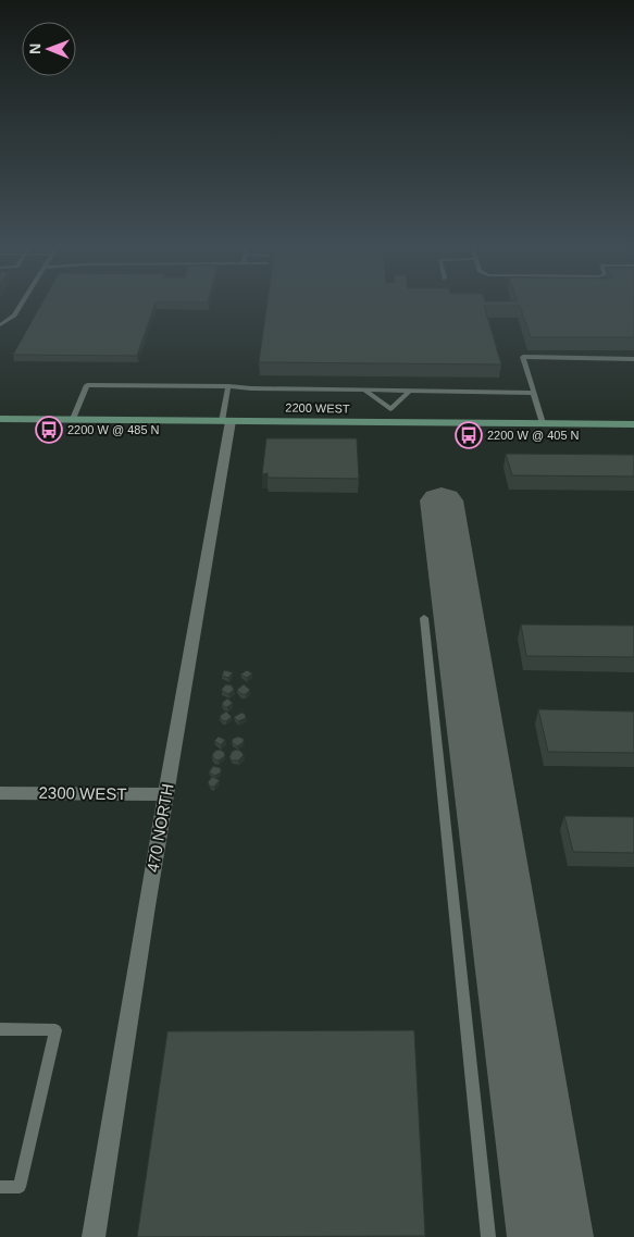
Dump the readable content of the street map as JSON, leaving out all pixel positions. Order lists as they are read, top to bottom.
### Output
{
  "streets": {
    "street": ["2200 WEST", "2300 WEST", "470 NORTH"]
  },
  "crossings": [
    ["2200 WEST", "470 NORTH"],
    ["2300 WEST", "470 NORTH"]
  ],
  "places": {
    "bus stop": ["2200 W @ 485 N", "2200 W @ 405 N"]
  },
  "north": "left"
}
